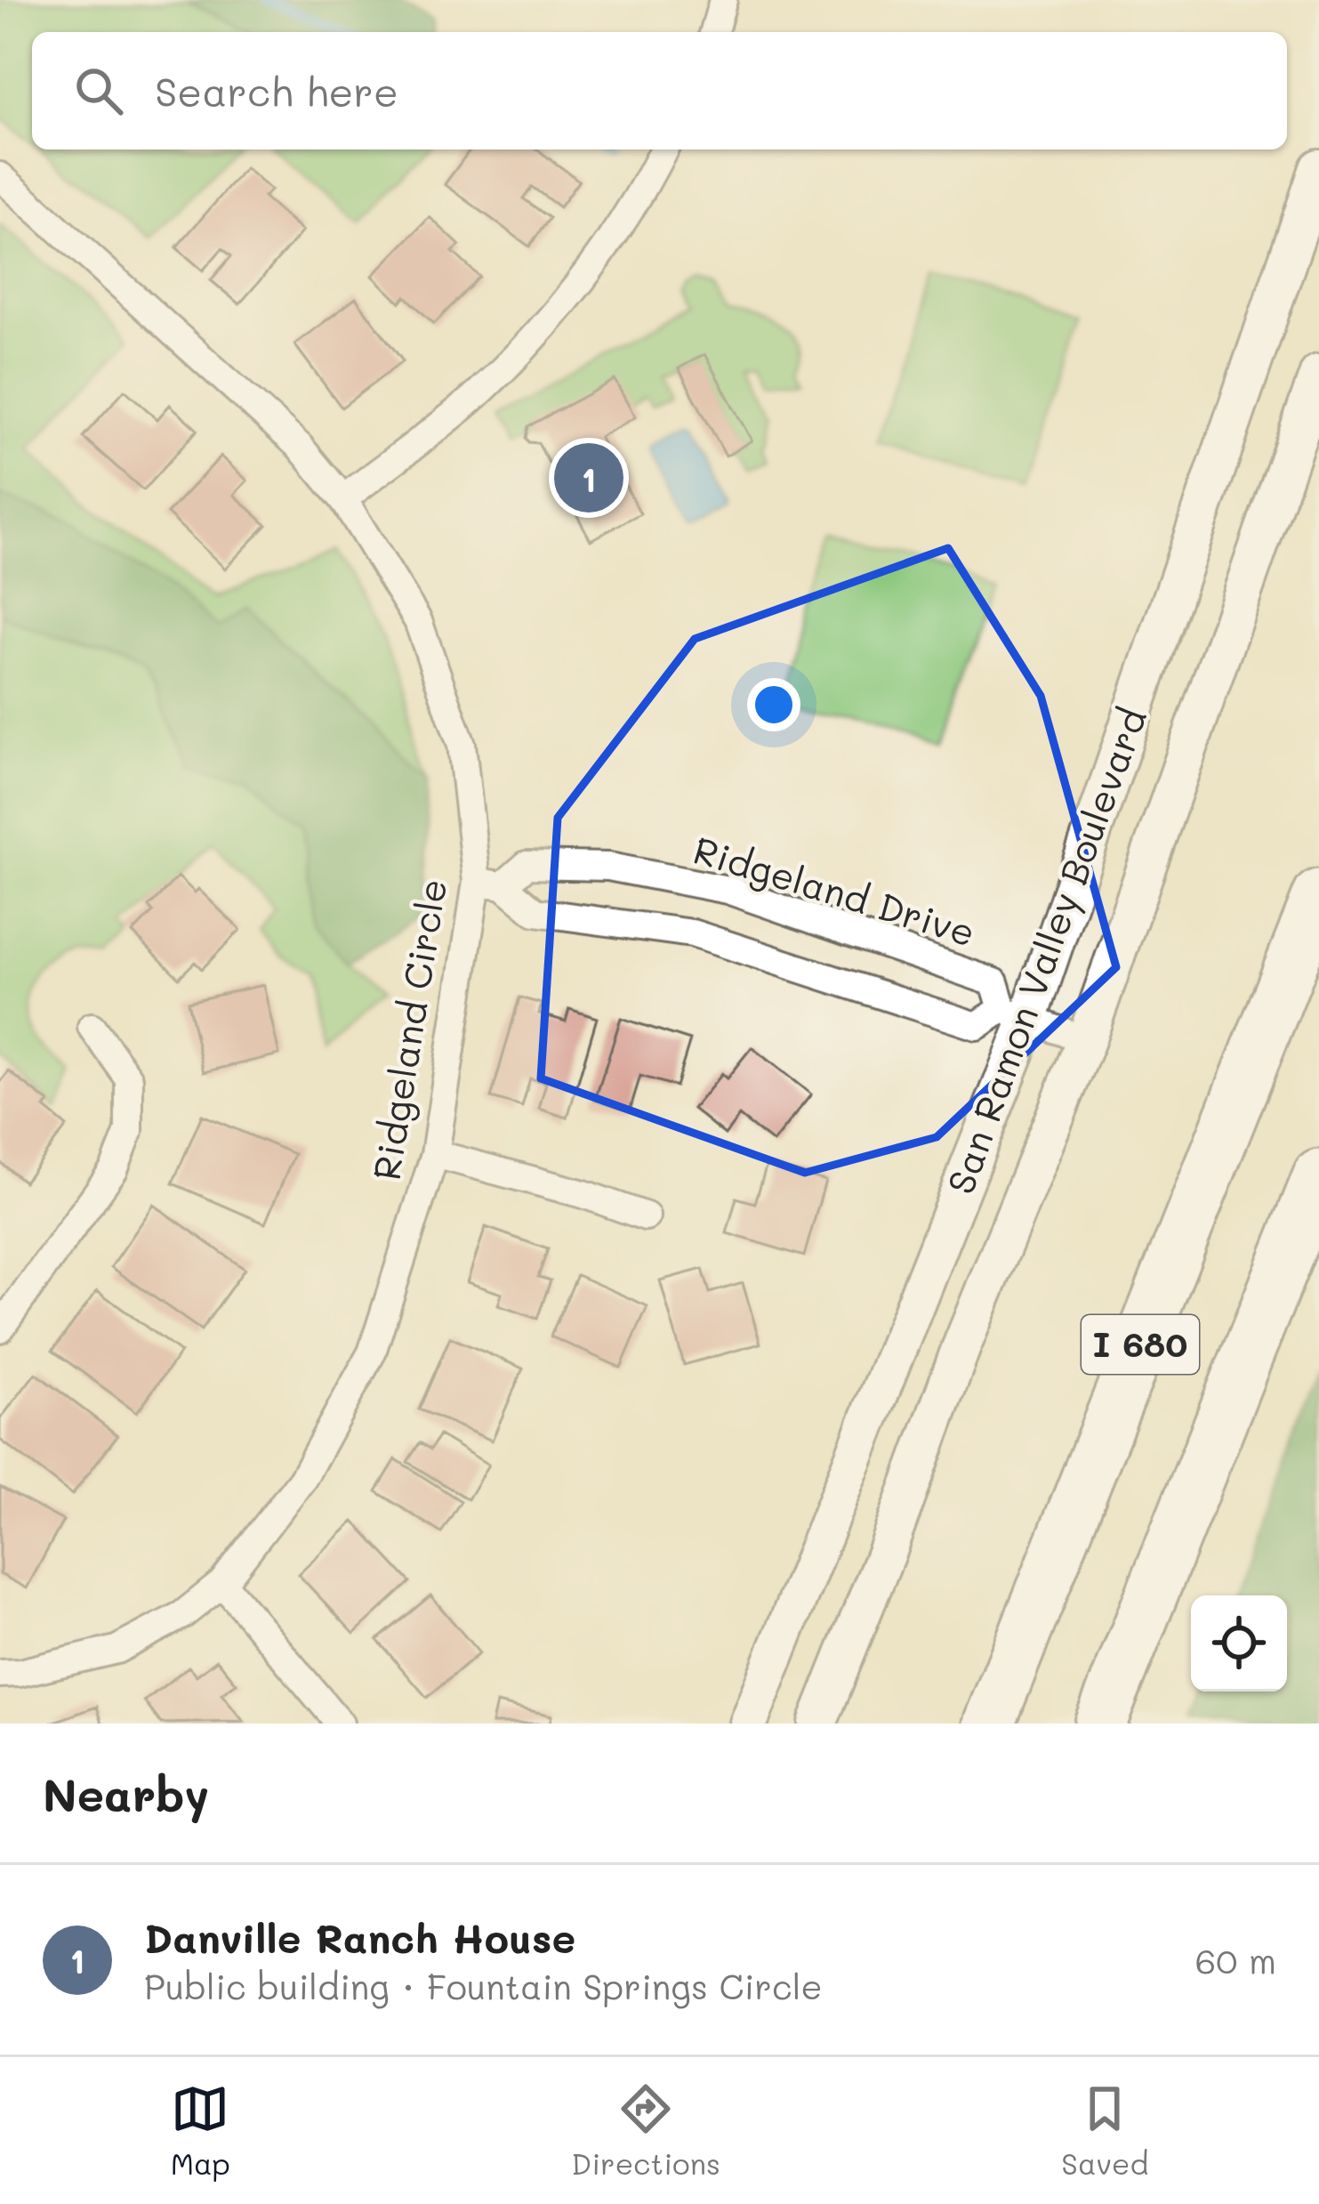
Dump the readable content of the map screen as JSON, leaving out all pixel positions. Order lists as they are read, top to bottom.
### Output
{
  "streets": {
    "highway": ["I 680"],
    "main road": ["San Ramon Valley Boulevard"],
    "street": ["Ridgeland Drive", "Ridgeland Circle"]
  },
  "crossings": [
    ["Ridgeland Drive", "San Ramon Valley Boulevard"],
    ["Ridgeland Drive", "Ridgeland Circle"]
  ],
  "page": {
    "search": "Search here",
    "pins": "1",
    "heading": "Nearby",
    "list": [
      {
        "mark": "1",
        "name": "Danville Ranch House",
        "note": "Public building · Fountain Springs Circle",
        "value": "60 m"
      }
    ],
    "nav": ["Map", "Directions", "Saved"]
  }
}
